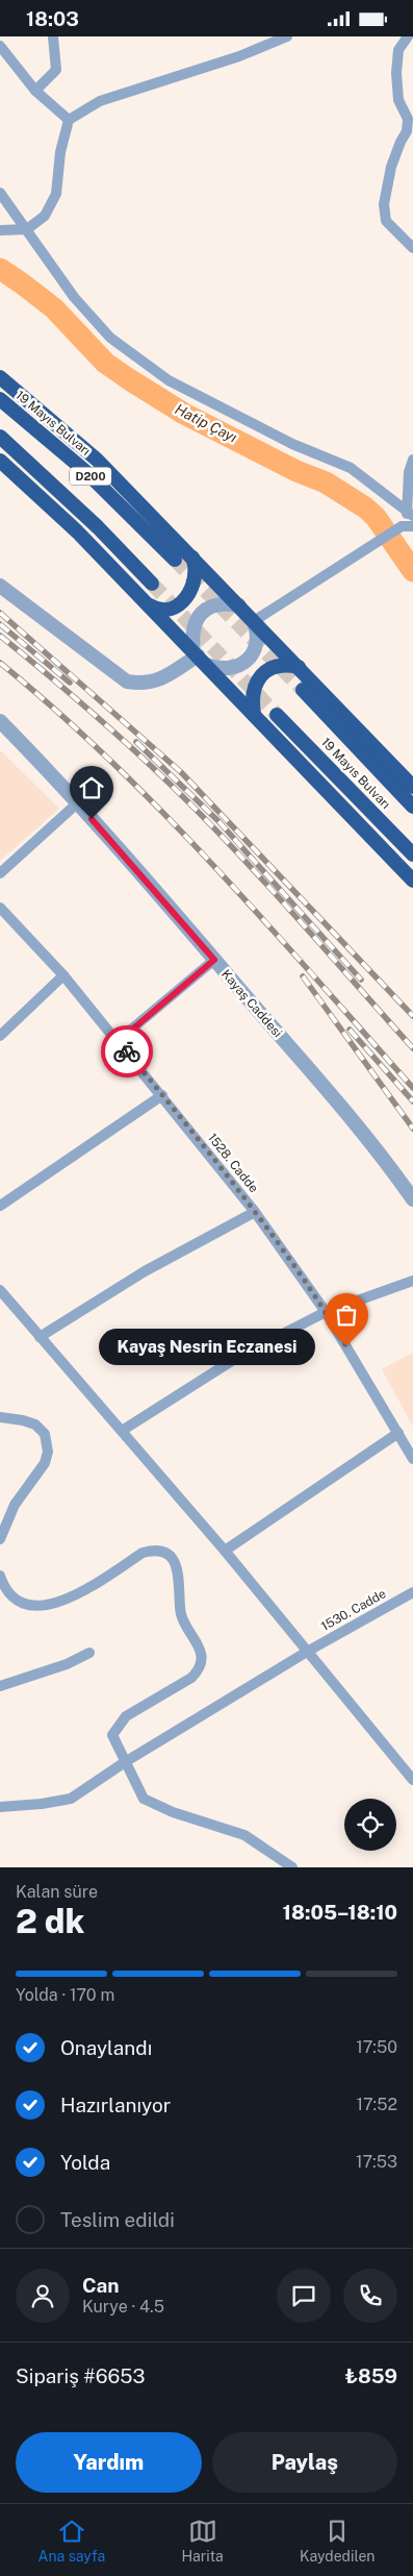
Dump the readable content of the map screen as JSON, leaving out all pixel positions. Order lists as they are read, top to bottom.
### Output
{
  "streets": {
    "highway": ["19 Mayıs Bulvarı", "D200"],
    "street": ["Kayaş Caddesi", "1528. Cadde", "1530. Cadde"]
  },
  "water": ["Hatip Çayı"],
  "places": ["Kayaş Nesrin Eczanesi"],
  "page": {
    "status": "18:03",
    "bubble": "Kayaş Nesrin Eczanesi",
    "heading": ["2 dk", "Kalan süre", "18:05–18:10"],
    "panel": [
      "Can",
      "Kurye · 4.5",
      "Sipariş #6653",
      "₺859"
    ],
    "bar": "Yolda · 170 m",
    "list": [
      ["Onaylandı", "17:50"],
      ["Hazırlanıyor", "17:52"],
      ["Yolda", "17:53"],
      "Teslim edildi"
    ],
    "buttons": ["Yardım", "Paylaş"],
    "tabs": ["Ana sayfa", "Harita", "Kaydedilen"]
  }
}
